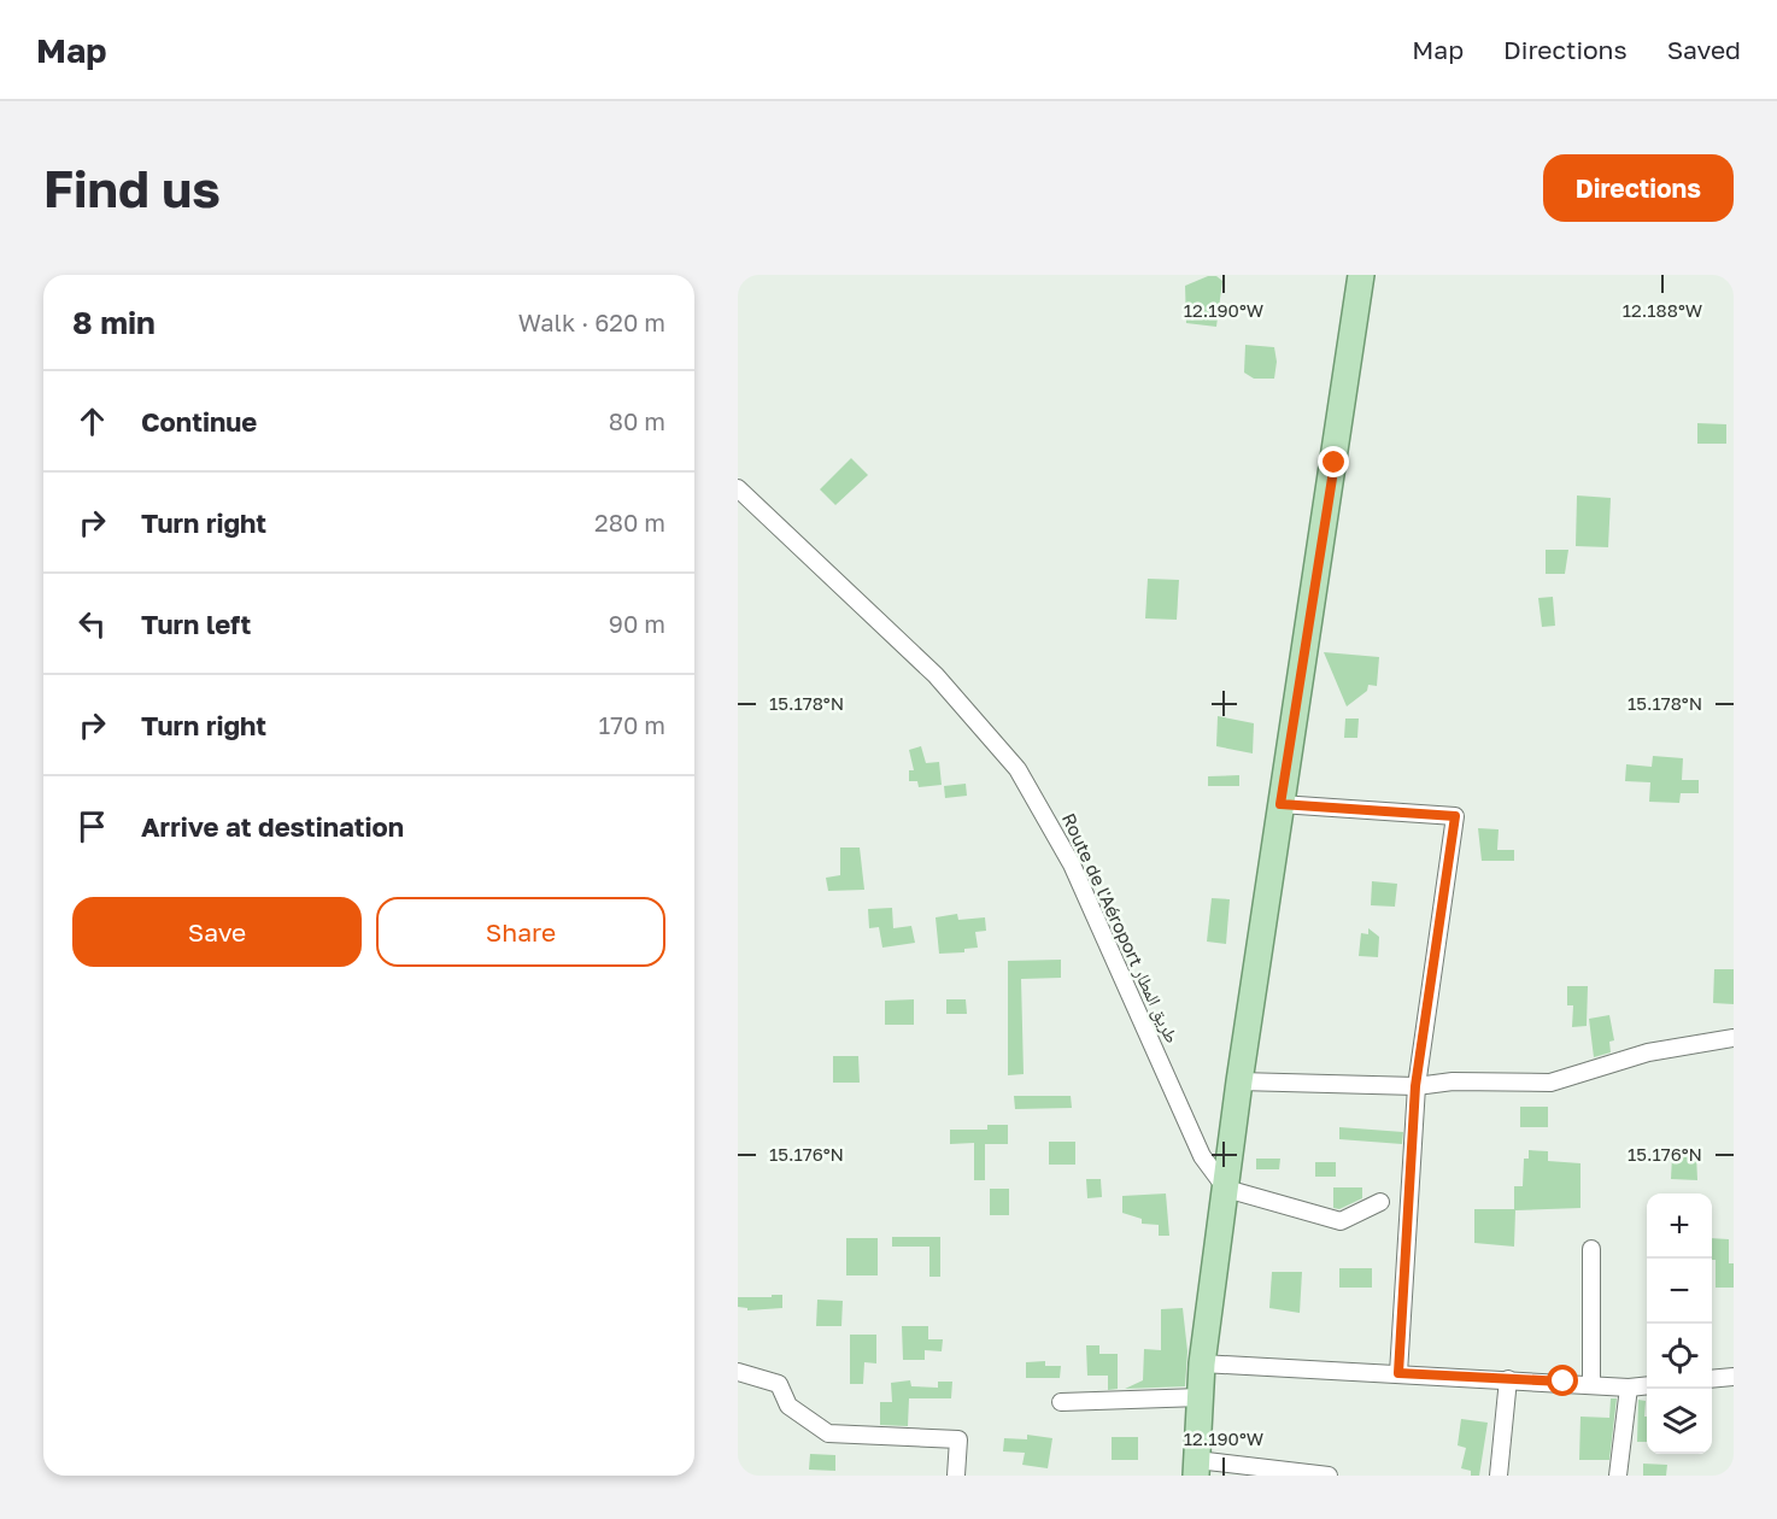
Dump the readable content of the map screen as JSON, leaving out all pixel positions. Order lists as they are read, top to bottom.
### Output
{
  "streets": {
    "street": ["Route de l'Aéroport طريق المطار"]
  },
  "page": {
    "header": "Map",
    "nav": ["Map", "Directions", "Saved"],
    "buttons": [
      "Directions",
      ["Save", "Share"]
    ],
    "title": "Find us",
    "heading": ["8 min", "Walk · 620 m"],
    "list": [
      ["Continue", "80 m"],
      ["Turn right", "280 m"],
      ["Turn left", "90 m"],
      ["Turn right", "170 m"],
      "Arrive at destination"
    ],
    "map_buttons": ["+", "−"]
  },
  "coordinates": [
    "12.190°W",
    "12.188°W",
    "15.178°N",
    "15.176°N"
  ]
}
